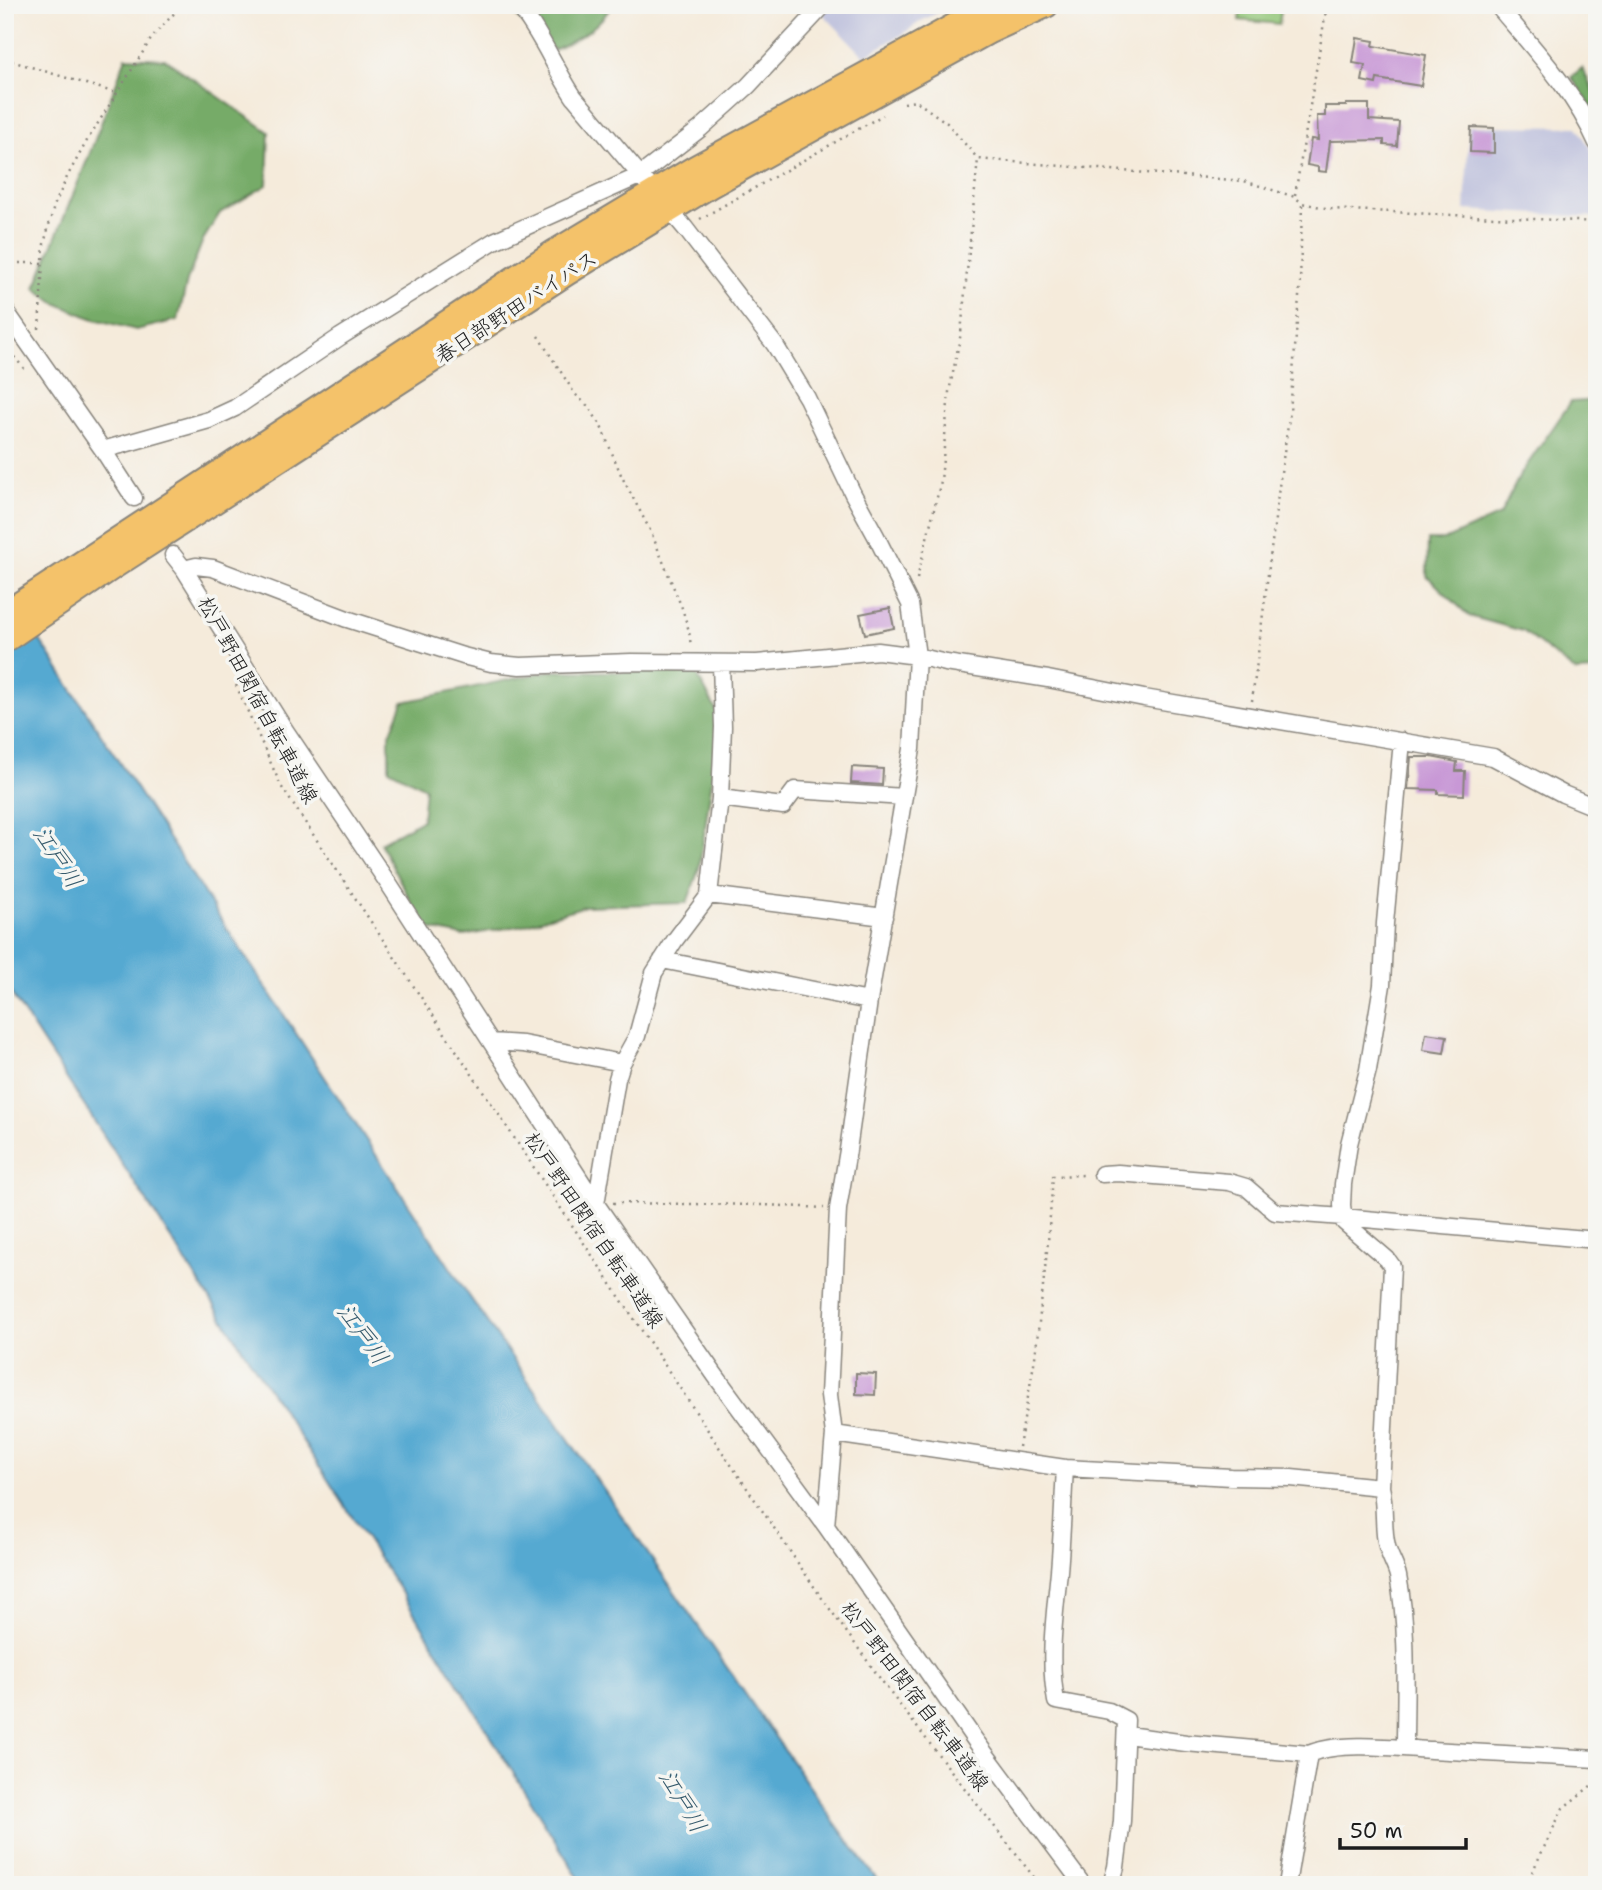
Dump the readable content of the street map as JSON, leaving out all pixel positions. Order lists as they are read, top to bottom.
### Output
{
  "streets": {
    "highway": ["春日部野田バイパス"],
    "path": ["松戸野田関宿自転車道線"]
  },
  "water": ["江戸川"],
  "scale_bar": "50 m"
}
